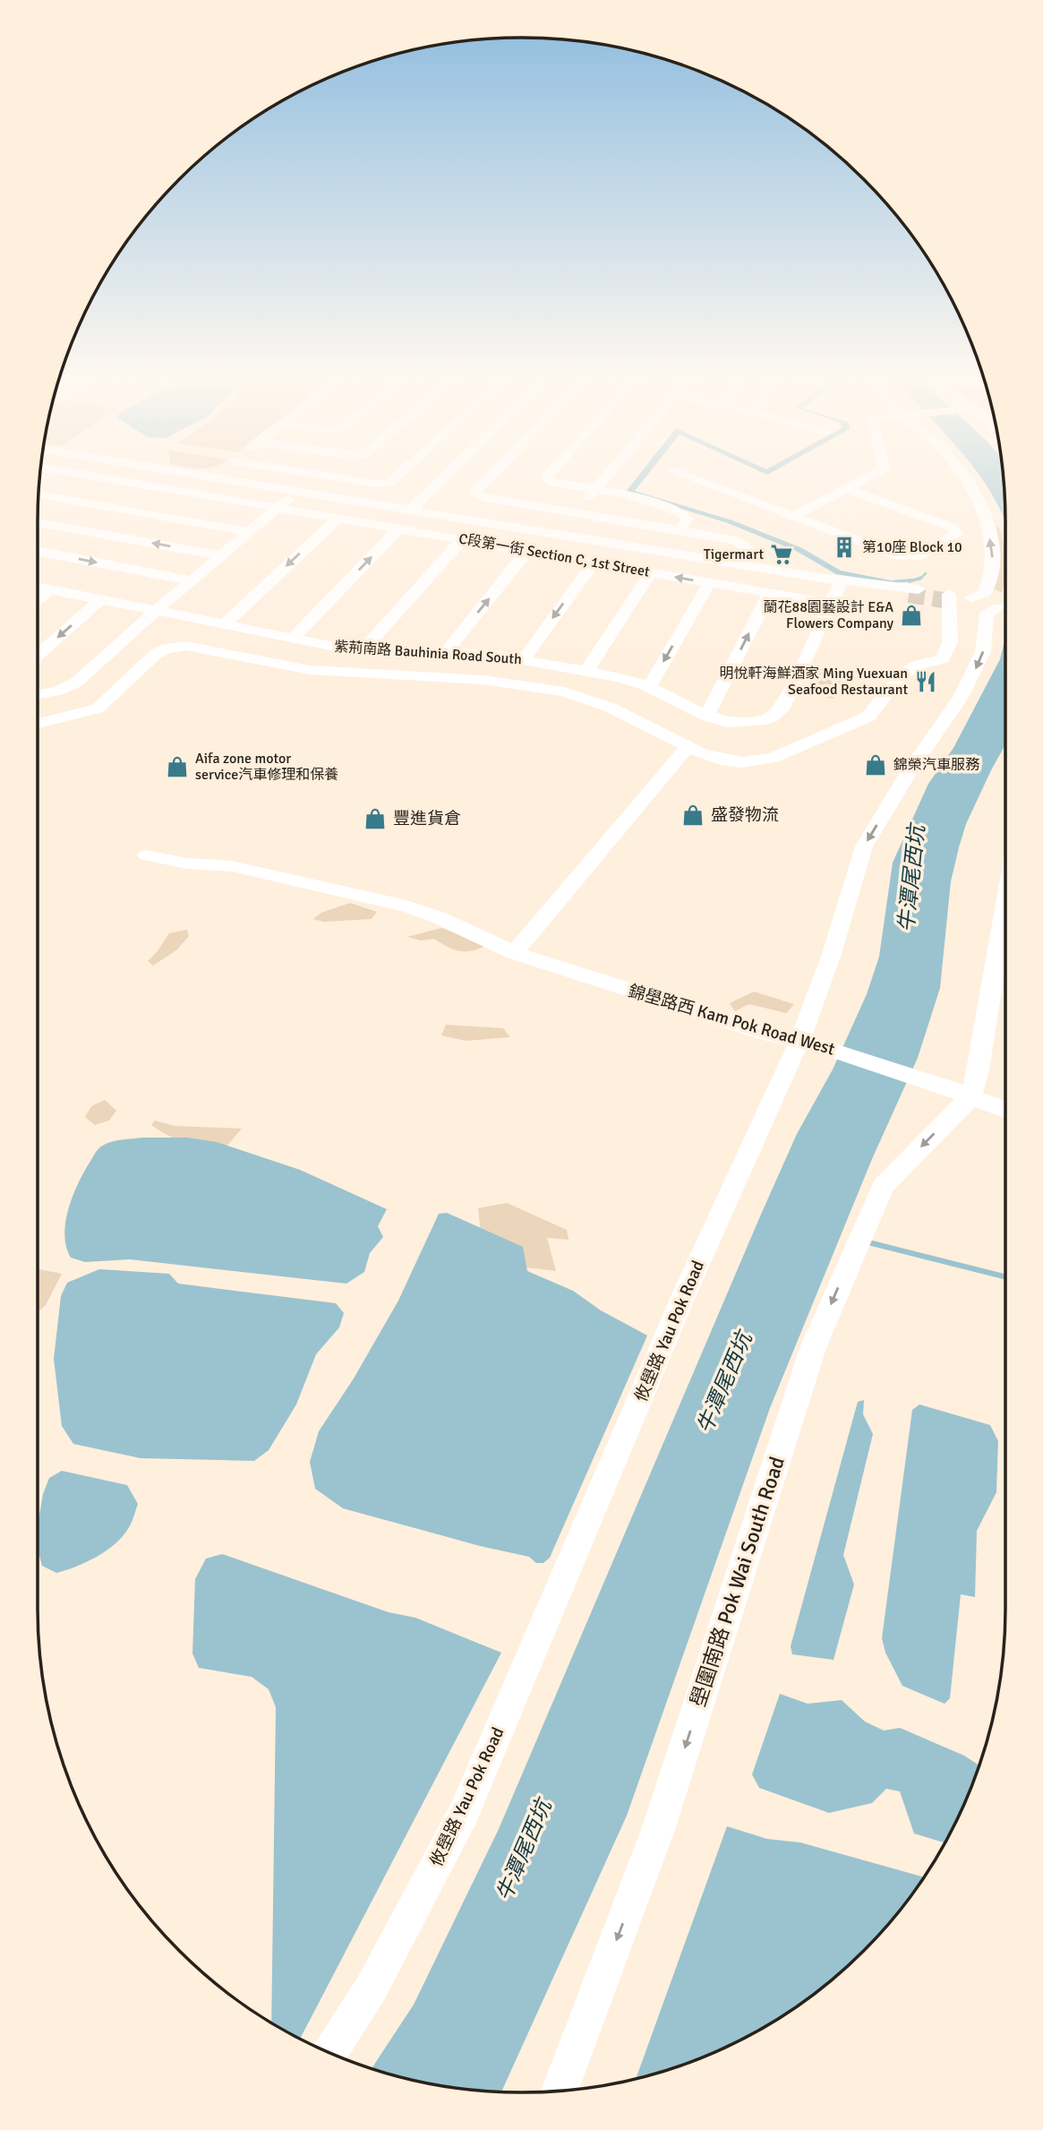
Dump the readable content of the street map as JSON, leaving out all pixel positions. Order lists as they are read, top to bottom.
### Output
{
  "streets": {
    "street": [
      "C段第一街 Section C, 1st Street",
      "紫荊南路 Bauhinia Road South",
      "錦壆路西 Kam Pok Road West",
      "攸壆路 Yau Pok Road",
      "壆圍南路 Pok Wai South Road"
    ]
  },
  "crossings": [
    ["C段第一街 Section C, 1st Street", "紫荊南路 Bauhinia Road South"],
    ["錦壆路西 Kam Pok Road West", "攸壆路 Yau Pok Road"],
    ["錦壆路西 Kam Pok Road West", "壆圍南路 Pok Wai South Road"]
  ],
  "one_way": ["壆圍南路 Pok Wai South Road"],
  "water": ["牛潭尾西坑"],
  "places": {
    "building": ["第10座 Block 10"],
    "supermarket": ["Tigermart"],
    "shop": [
      "蘭花88園藝設計 E&A Flowers Company",
      "錦榮汽車服務",
      "Aifa zone motor service汽車修理和保養",
      "盛發物流",
      "豐進貨倉"
    ],
    "restaurant": ["明悅軒海鮮酒家 Ming Yuexuan Seafood Restaurant"]
  }
}
